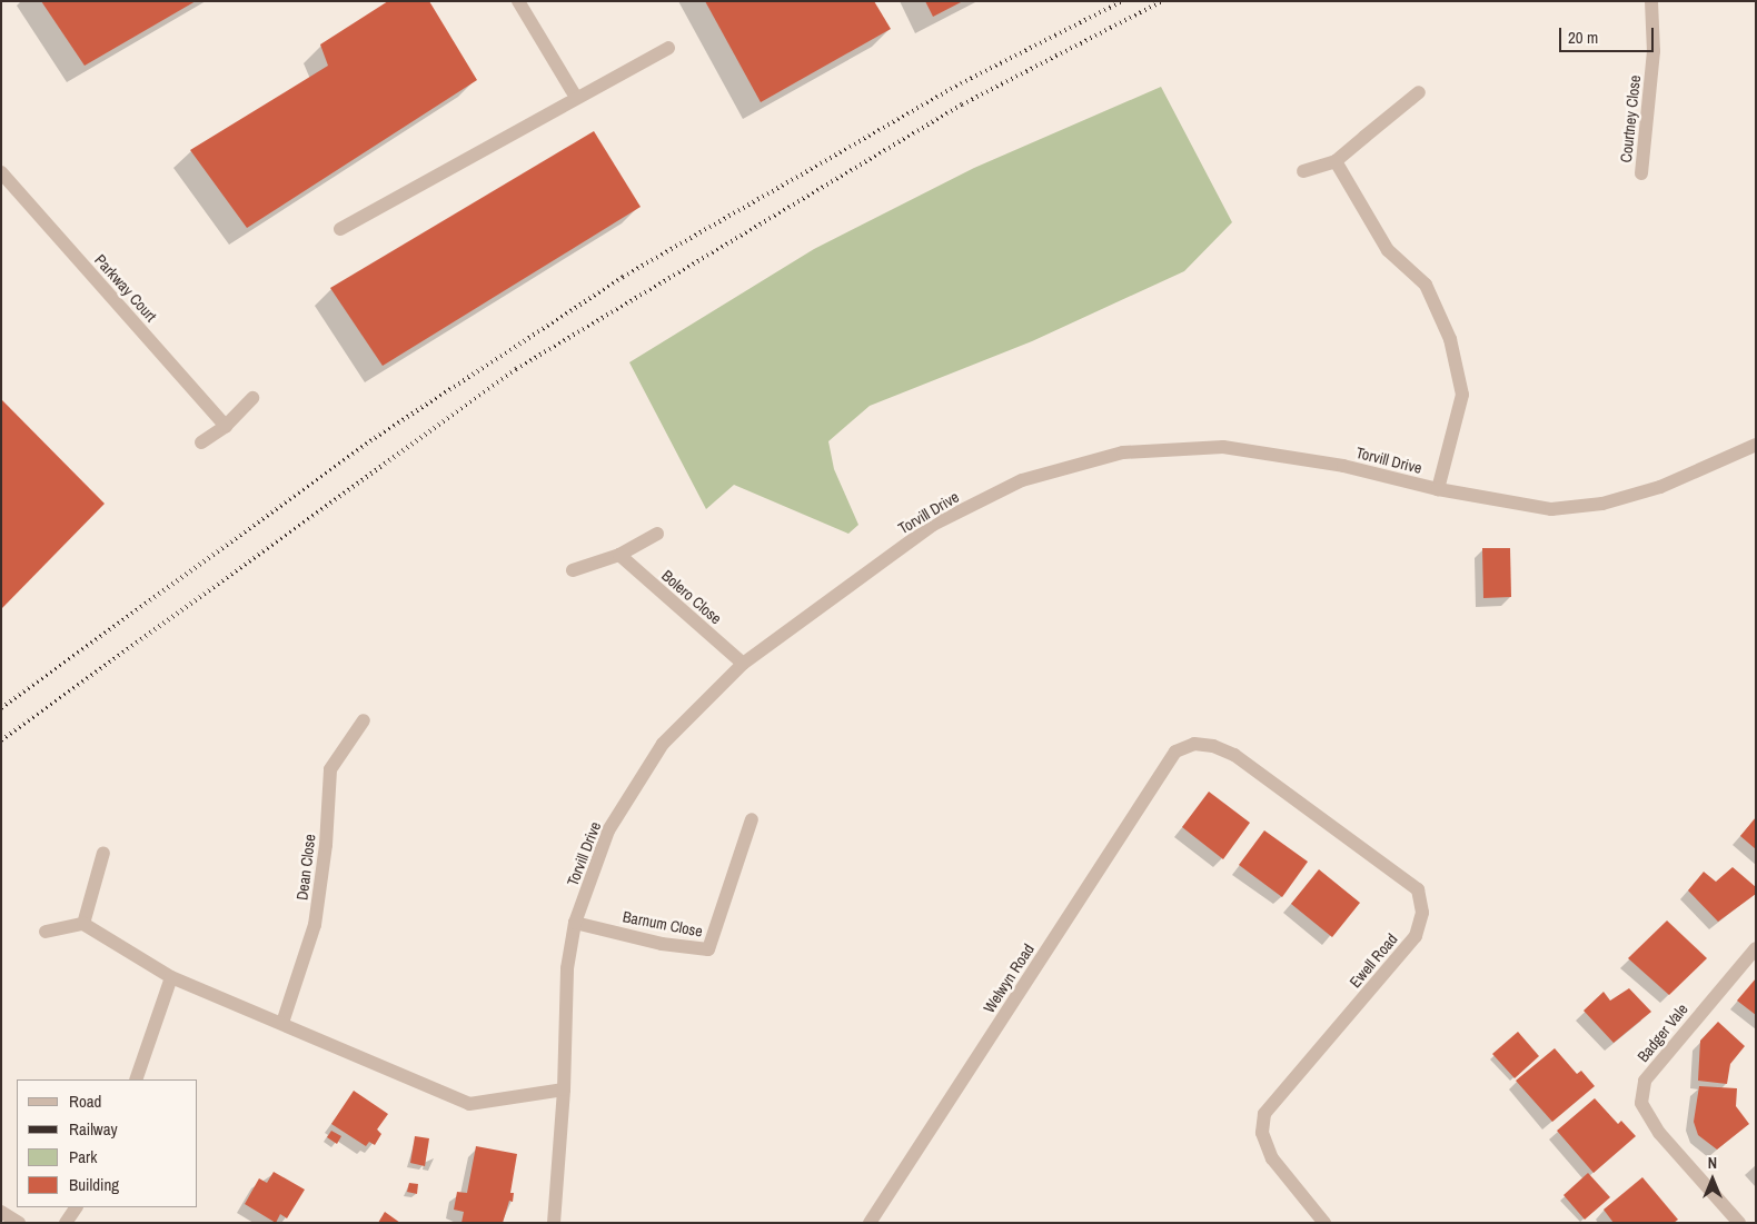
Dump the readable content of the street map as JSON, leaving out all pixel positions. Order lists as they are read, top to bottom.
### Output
{
  "streets": {
    "street": [
      "Courtney Close",
      "Parkway Court",
      "Torvill Drive",
      "Bolero Close",
      "Dean Close",
      "Barnum Close",
      "Ewell Road",
      "Welwyn Road",
      "Badger Vale"
    ]
  },
  "crossings": [
    ["Torvill Drive", "Bolero Close"],
    ["Torvill Drive", "Barnum Close"],
    ["Ewell Road", "Welwyn Road"]
  ],
  "legend": [
    "Road",
    "Railway",
    "Park",
    "Building"
  ],
  "scale_bar": "20 m",
  "north": "top"
}
